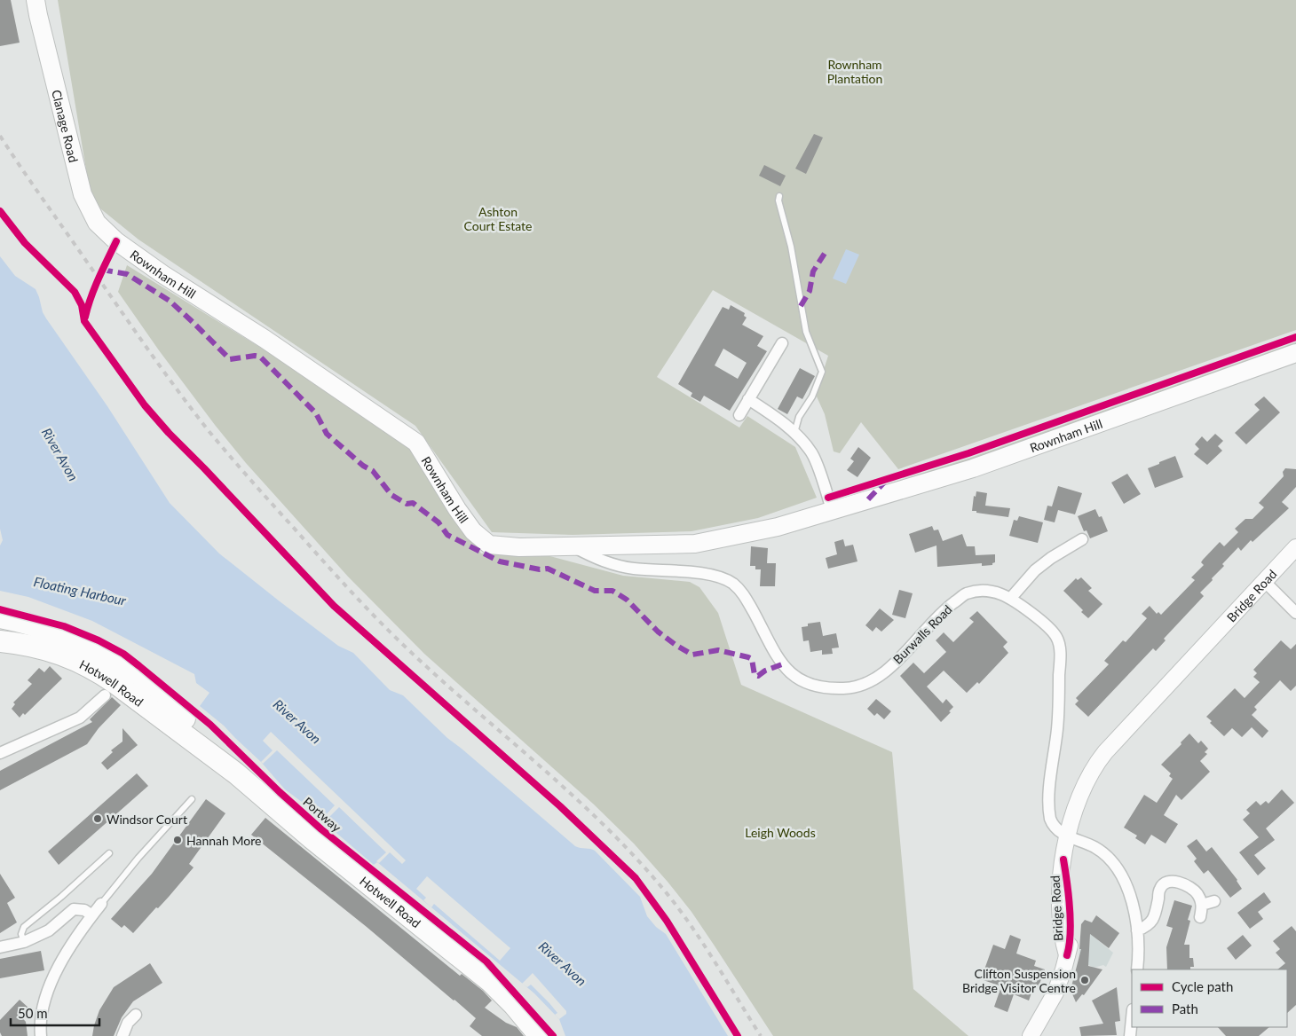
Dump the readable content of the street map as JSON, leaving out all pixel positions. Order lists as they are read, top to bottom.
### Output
{
  "streets": {
    "highway": ["Hotwell Road"],
    "main road": ["Clanage Road", "Rownham Hill", "Bridge Road"],
    "street": ["Burwalls Road"],
    "cycle path": ["Portway"]
  },
  "crossings": [
    ["Clanage Road", "Rownham Hill"],
    ["Rownham Hill", "Burwalls Road"],
    ["Bridge Road", "Burwalls Road"]
  ],
  "water": ["River Avon", "Floating Harbour"],
  "parks": ["Rownham Plantation", "Ashton Court Estate", "Leigh Woods"],
  "places": ["Windsor Court", "Hannah More", "Clifton Suspension Bridge Visitor Centre"],
  "legend": ["Cycle path", "Path"],
  "scale_bar": "50 m"
}
